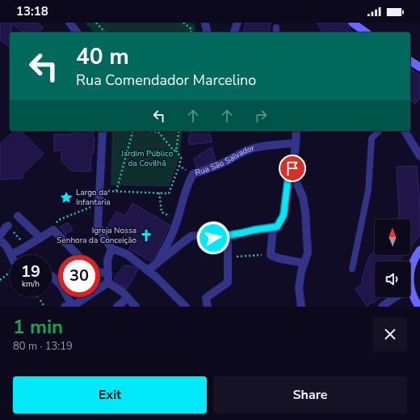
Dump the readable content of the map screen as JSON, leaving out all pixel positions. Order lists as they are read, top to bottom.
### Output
{
  "streets": {
    "street": ["Rua São Salvador"]
  },
  "parks": ["Jardim Público da Covilhã"],
  "places": {
    "place": ["Largo da Infantaria"],
    "church": ["Igreja Nossa Senhora da Conceição"]
  },
  "north": "top",
  "page": {
    "status": "13:18",
    "turn": ["40 m", "Rua Comendador Marcelino"],
    "speed": "19 km/h",
    "limit": "30",
    "heading": ["1 min", "80 m · 13:19"],
    "buttons": ["Exit", "Share"]
  }
}
